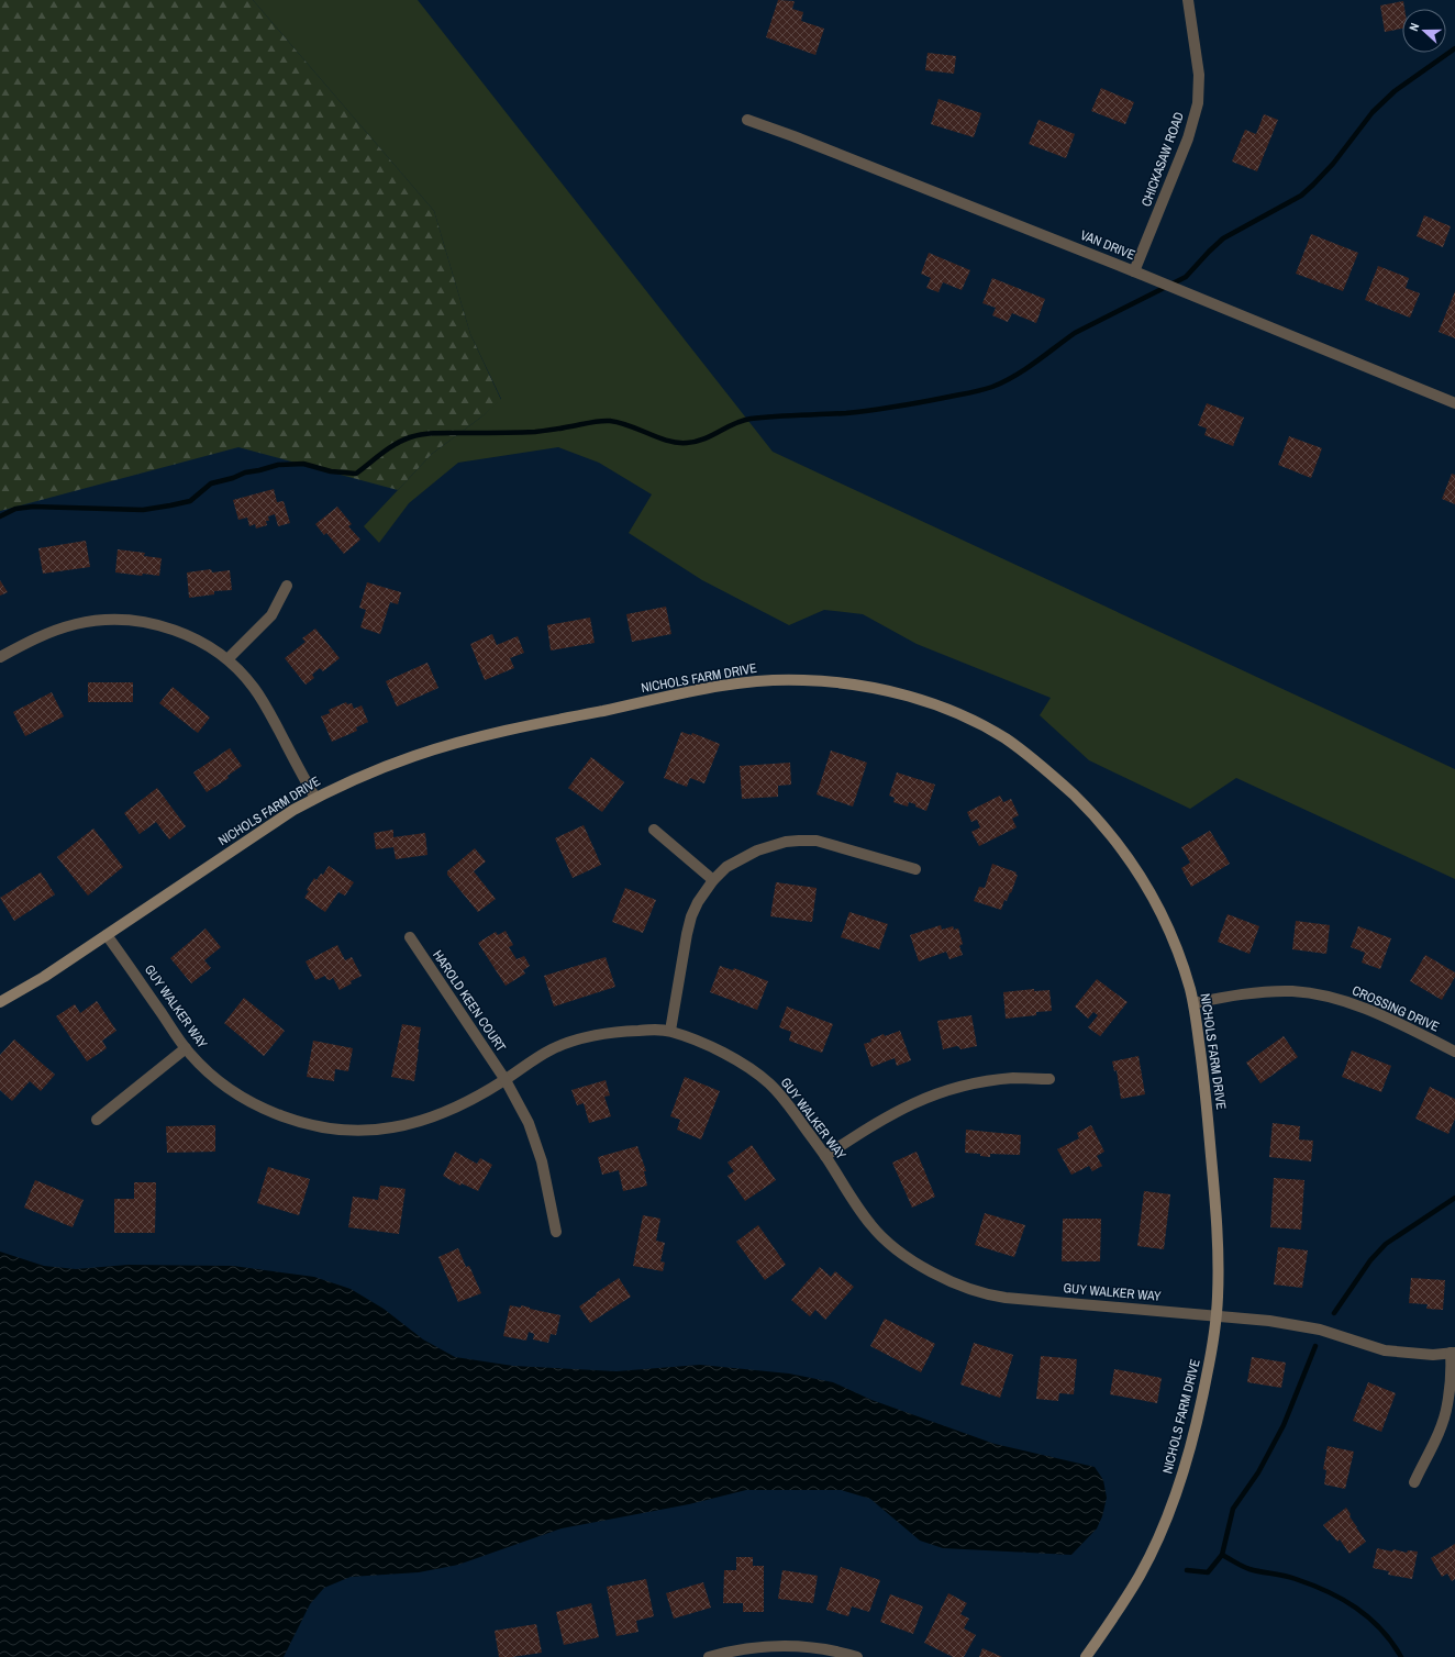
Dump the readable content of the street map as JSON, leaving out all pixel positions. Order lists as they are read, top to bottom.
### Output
{
  "streets": {
    "street": [
      "CHICKASAW ROAD",
      "VAN DRIVE",
      "NICHOLS FARM DRIVE",
      "HAROLD KEEN COURT",
      "GUY WALKER WAY",
      "CROSSING DRIVE"
    ]
  },
  "crossings": [
    ["CHICKASAW ROAD", "VAN DRIVE"],
    ["NICHOLS FARM DRIVE", "GUY WALKER WAY"],
    ["NICHOLS FARM DRIVE", "CROSSING DRIVE"],
    ["HAROLD KEEN COURT", "GUY WALKER WAY"]
  ],
  "north": "left"
}
